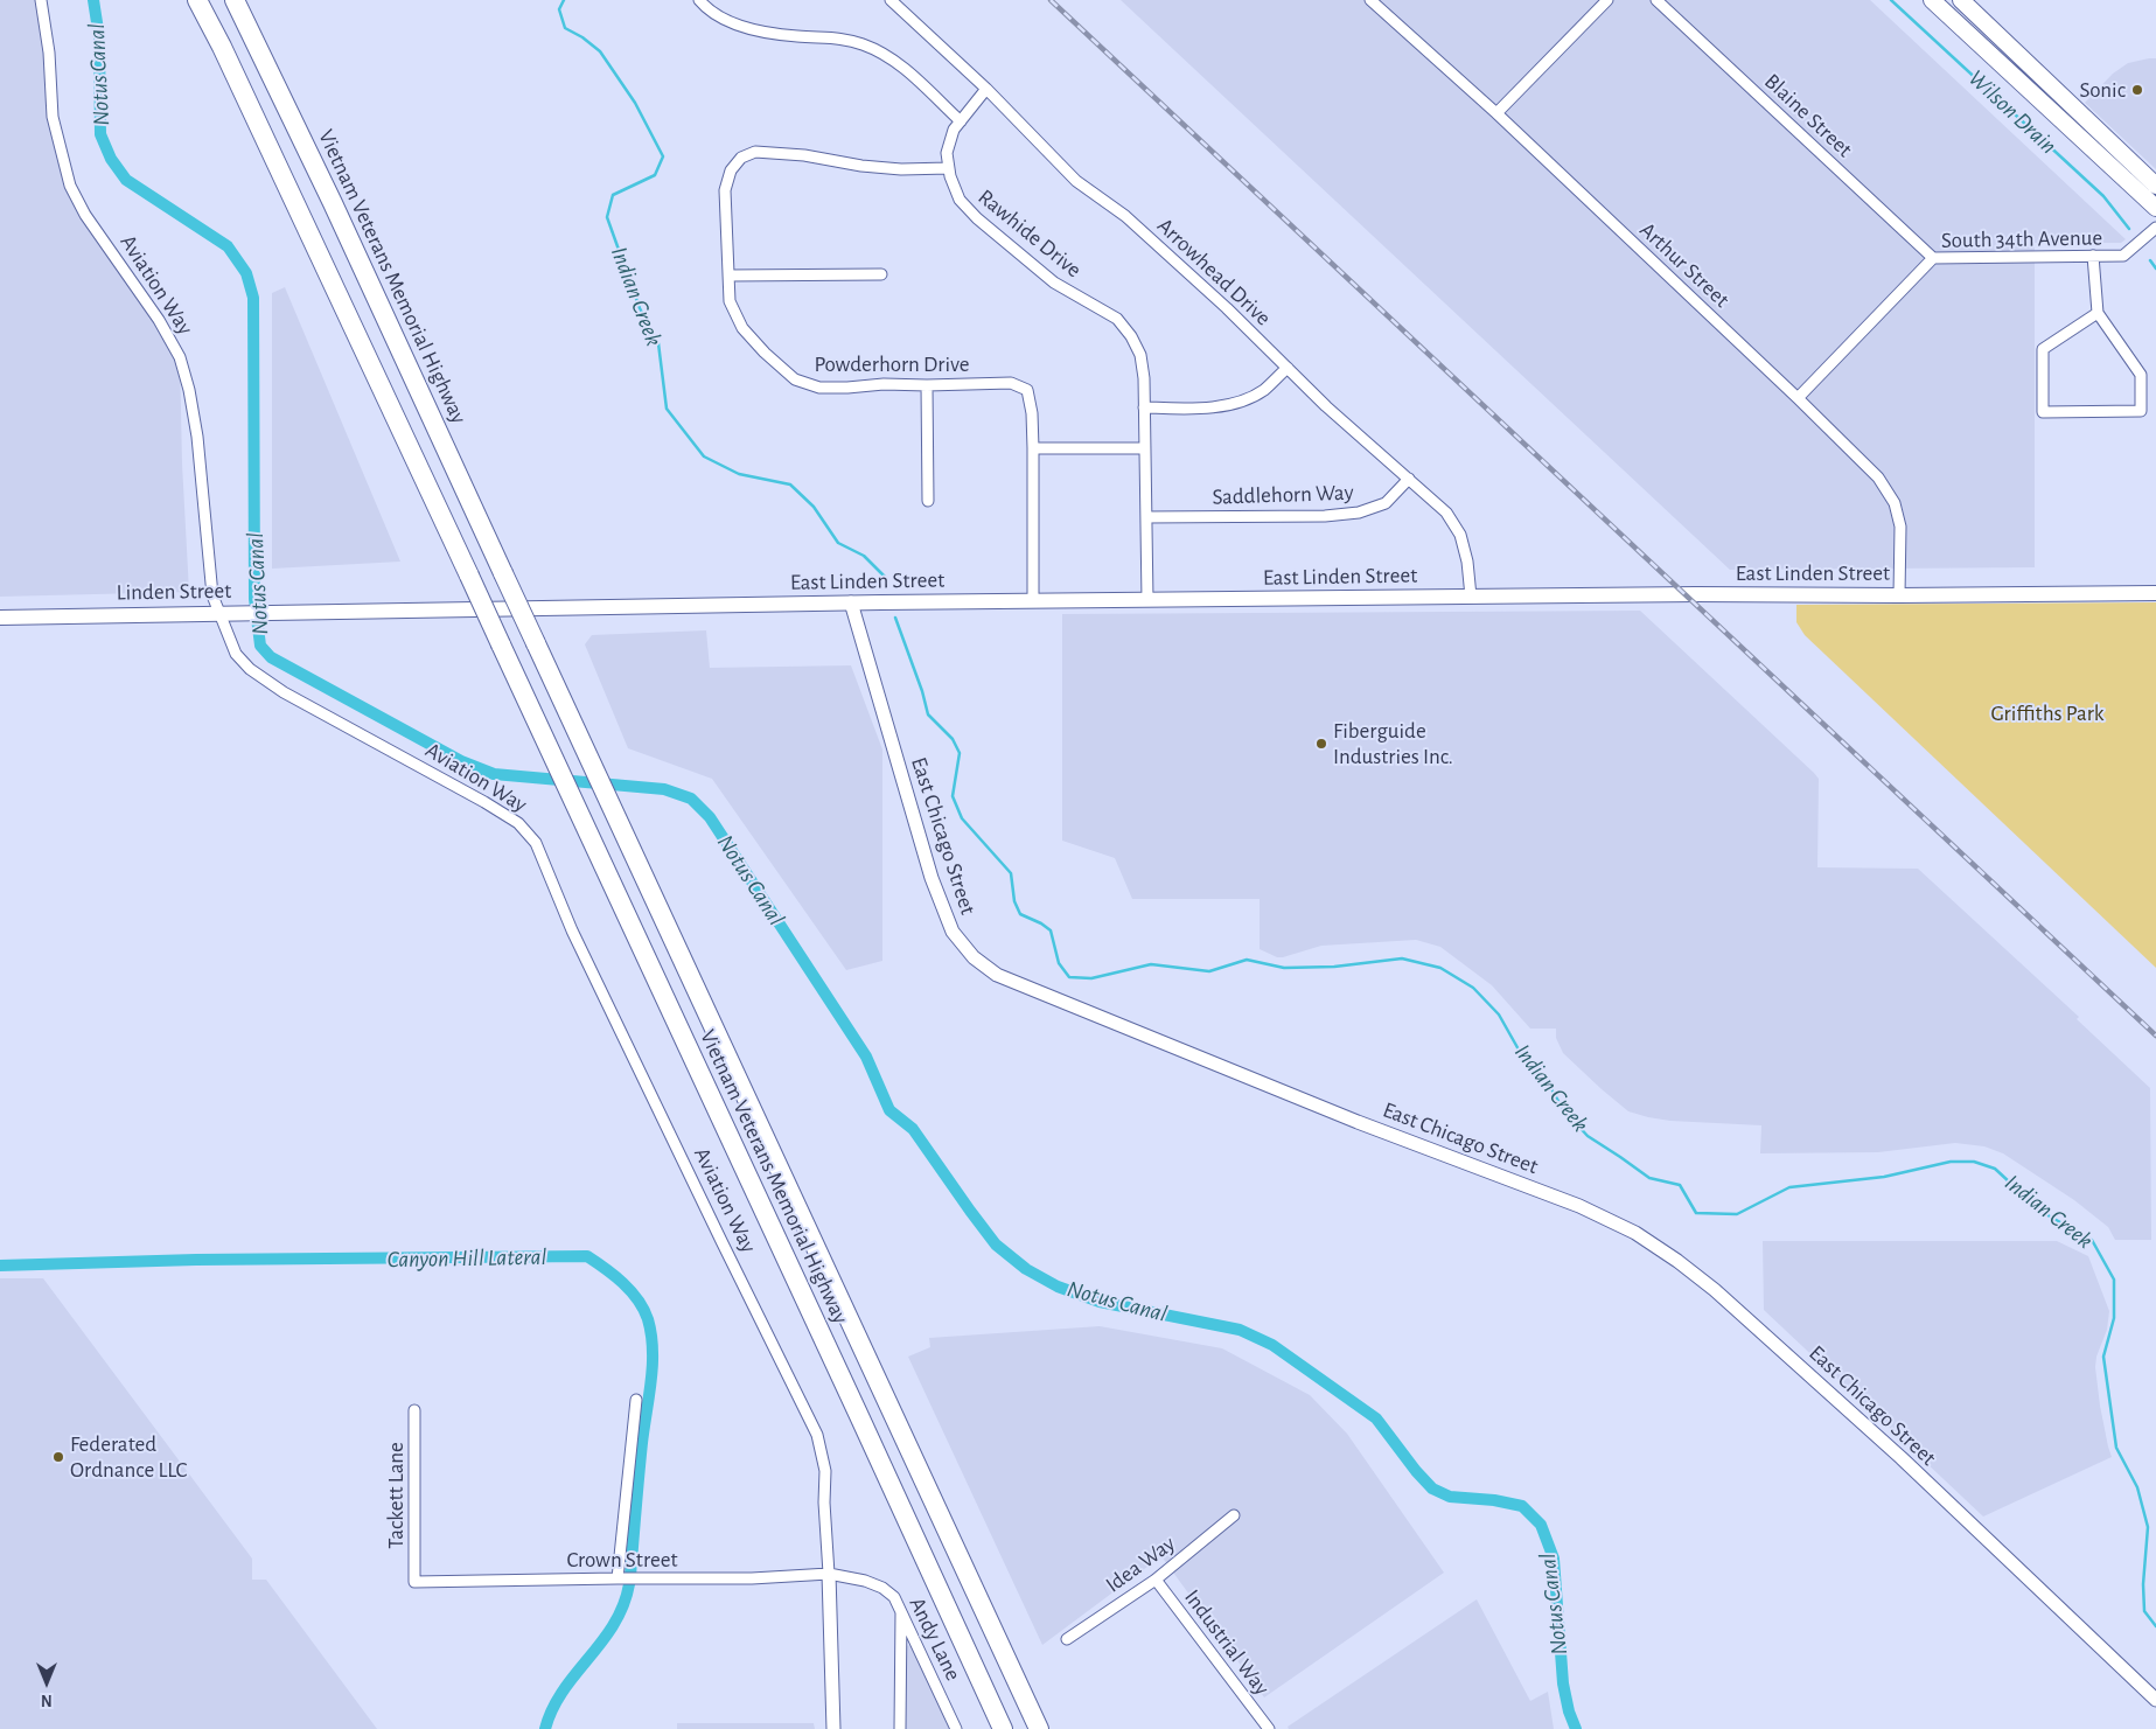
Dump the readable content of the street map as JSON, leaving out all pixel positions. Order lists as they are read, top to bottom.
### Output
{
  "streets": {
    "highway": ["Vietnam Veterans Memorial Highway"],
    "main road": ["East Linden Street", "Linden Street"],
    "street": [
      "Blaine Street",
      "Rawhide Drive",
      "South 34th Avenue",
      "Arthur Street",
      "Arrowhead Drive",
      "Aviation Way",
      "Powderhorn Drive",
      "Saddlehorn Way",
      "East Chicago Street",
      "Tackett Lane",
      "Crown Street",
      "Idea Way",
      "Andy Lane",
      "Industrial Way"
    ]
  },
  "crossings": [
    ["Blaine Street", "South 34th Avenue"],
    ["Rawhide Drive", "Arrowhead Drive"],
    ["Rawhide Drive", "Powderhorn Drive"],
    ["Rawhide Drive", "Saddlehorn Way"],
    ["Rawhide Drive", "East Linden Street"],
    ["South 34th Avenue", "Arthur Street"],
    ["Arthur Street", "East Linden Street"],
    ["Arrowhead Drive", "Saddlehorn Way"],
    ["Arrowhead Drive", "East Linden Street"],
    ["Aviation Way", "Linden Street"],
    ["Aviation Way", "Crown Street"],
    ["Aviation Way", "Andy Lane"],
    ["Powderhorn Drive", "East Linden Street"],
    ["East Linden Street", "Linden Street"],
    ["East Linden Street", "East Chicago Street"],
    ["Tackett Lane", "Crown Street"],
    ["Crown Street", "Andy Lane"],
    ["Idea Way", "Industrial Way"]
  ],
  "water": [
    "Notus Canal",
    "Wilson Drain",
    "Indian Creek",
    "Canyon Hill Lateral"
  ],
  "parks": ["Griffiths Park"],
  "places": ["Sonic", "Fiberguide Industries Inc.", "Federated Ordnance LLC"],
  "north": "bottom"
}
